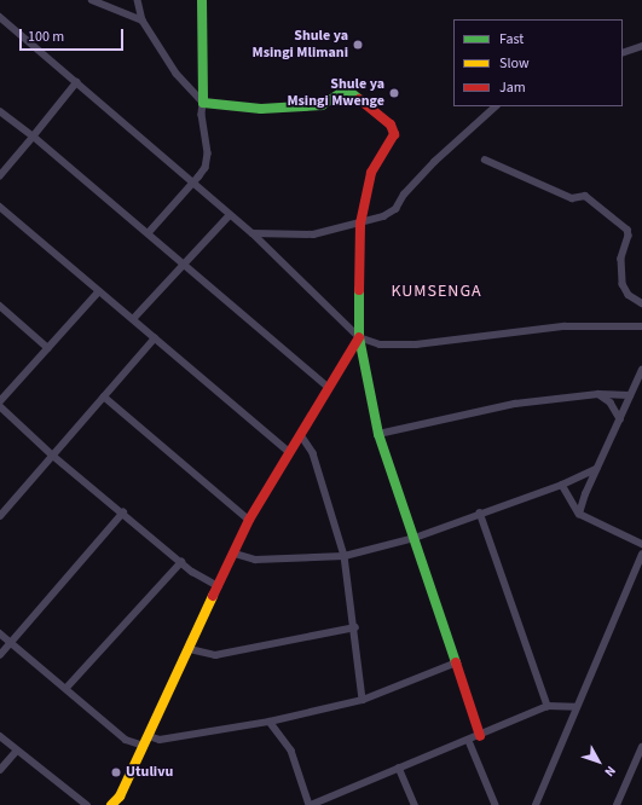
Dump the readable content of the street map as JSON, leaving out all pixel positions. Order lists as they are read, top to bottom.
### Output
{
  "districts": ["KUMSENGA"],
  "places": ["Shule ya Msingi Mlimani", "Shule ya Msingi Mwenge", "Utulivu"],
  "legend": ["Fast", "Slow", "Jam"],
  "scale_bar": "100 m",
  "north": "bottom right"
}
